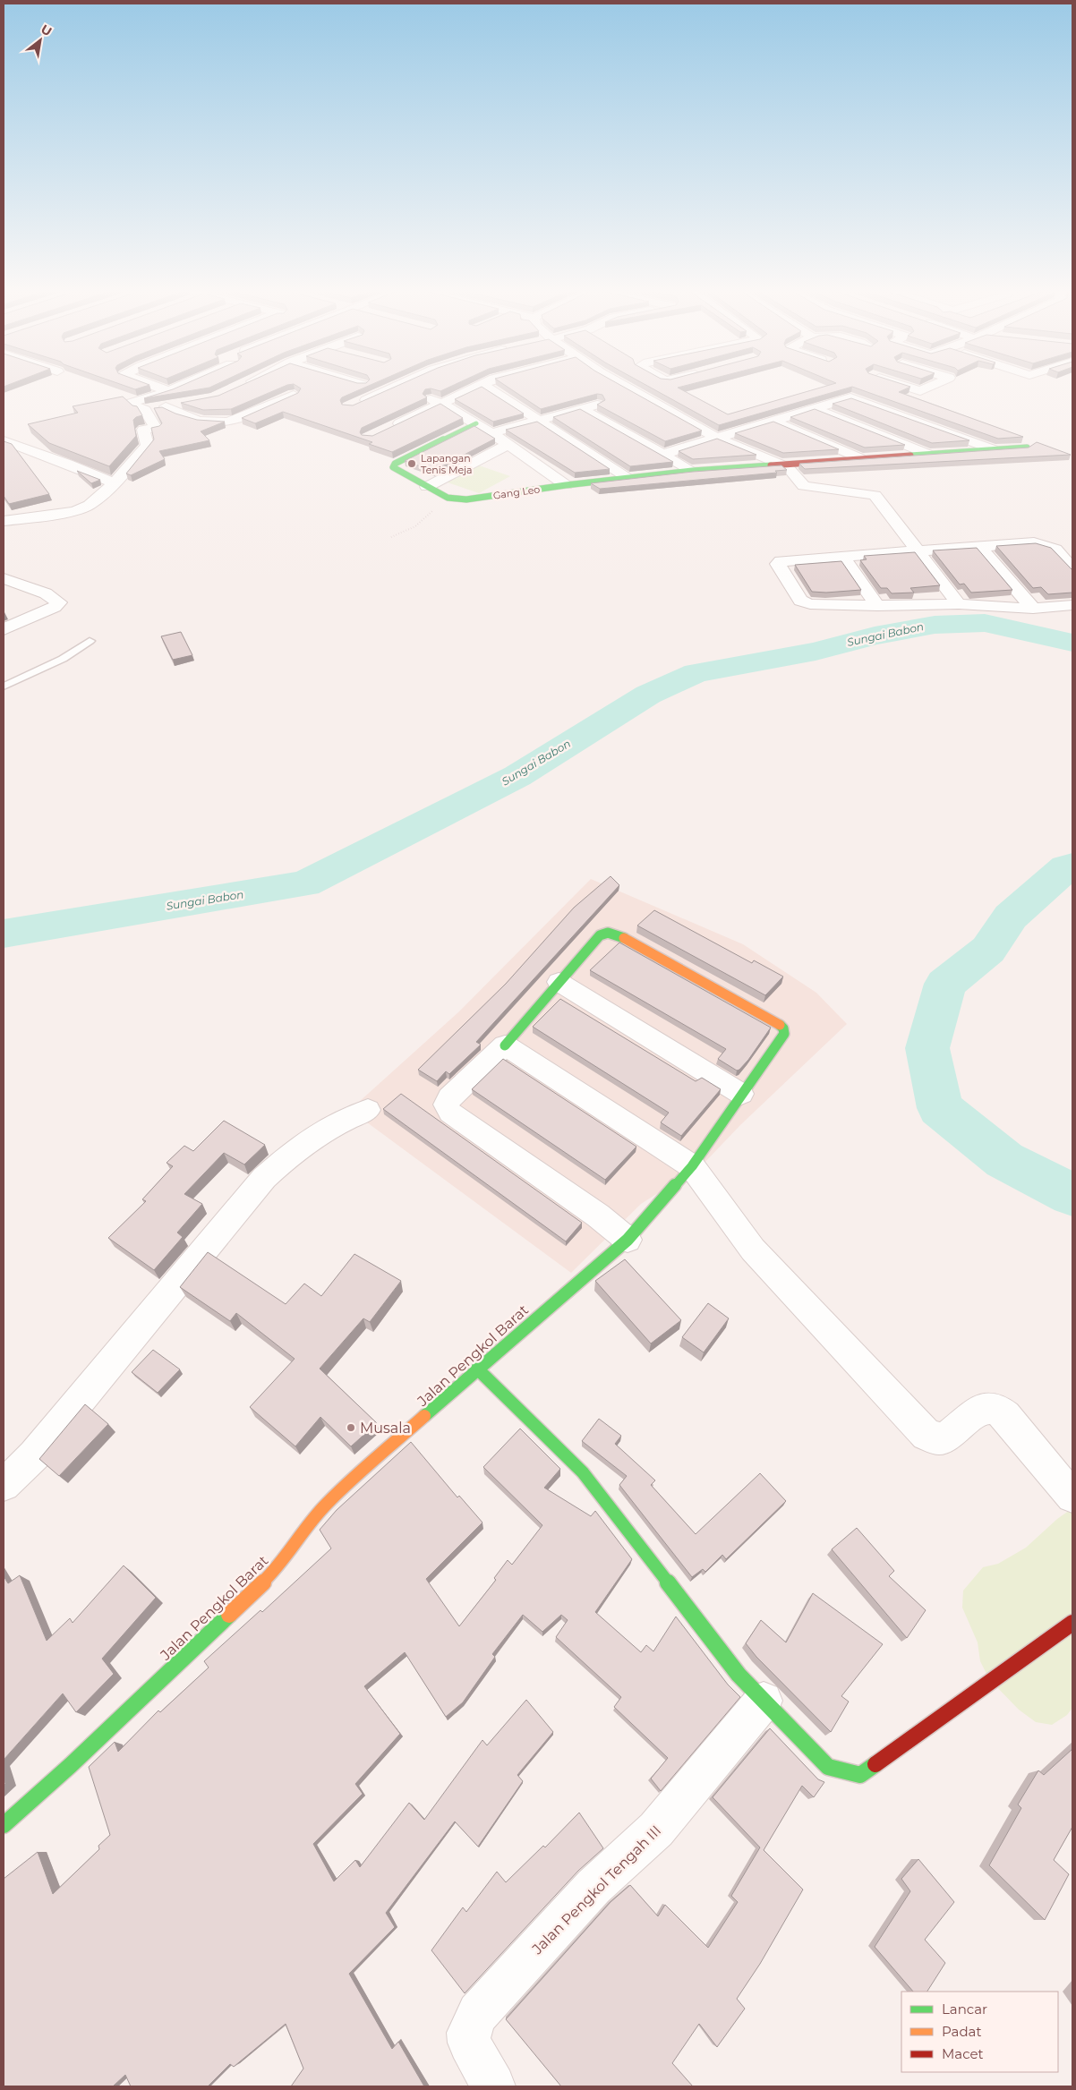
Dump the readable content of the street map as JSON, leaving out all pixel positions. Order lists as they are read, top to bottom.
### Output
{
  "streets": {
    "street": ["Gang Leo", "Jalan Pengkol Barat", "Jalan Pengkol Tengah III"]
  },
  "water": ["Sungai Babon"],
  "places": ["Lapangan Tenis Meja", "Musala"],
  "legend": ["Lancar", "Padat", "Macet"],
  "north": "top right"
}
